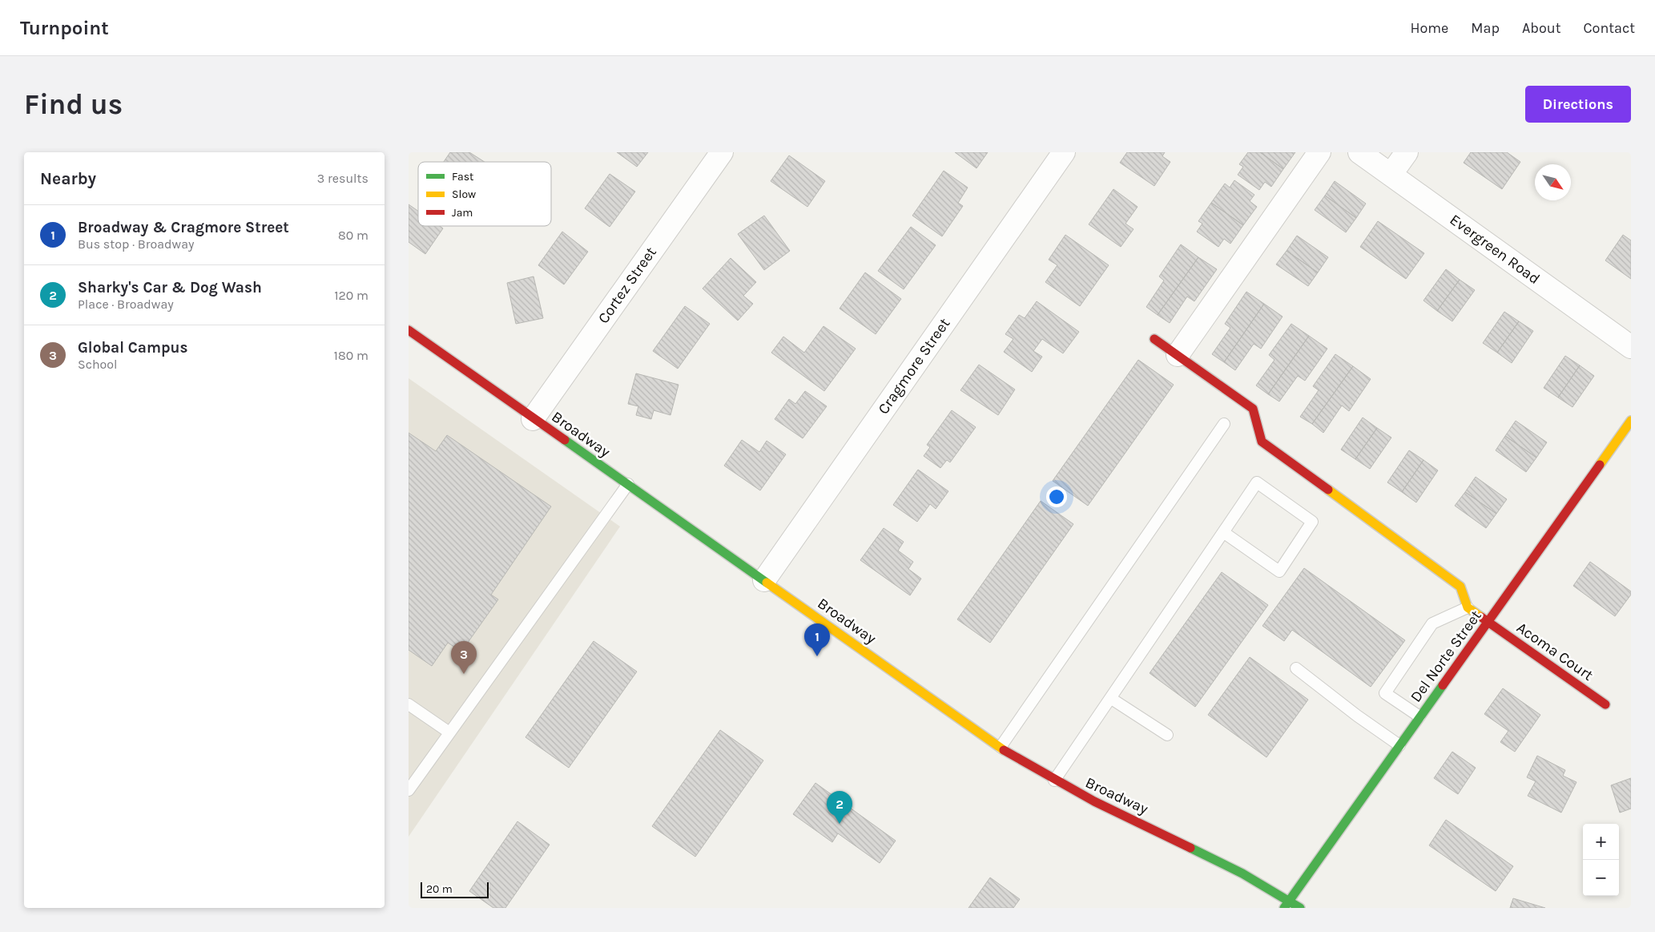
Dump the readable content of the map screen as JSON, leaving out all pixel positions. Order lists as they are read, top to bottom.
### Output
{
  "streets": {
    "street": [
      "Evergreen Road",
      "Cortez Street",
      "Cragmore Street",
      "Broadway",
      "Acoma Court",
      "Del Norte Street"
    ]
  },
  "crossings": [
    ["Cortez Street", "Broadway"],
    ["Cragmore Street", "Broadway"],
    ["Broadway", "Del Norte Street"],
    ["Acoma Court", "Del Norte Street"]
  ],
  "legend": ["Fast", "Slow", "Jam"],
  "scale_bar": "20 m",
  "north": "bottom right",
  "page": {
    "header": "Turnpoint",
    "nav": [
      "Home",
      "Map",
      "About",
      "Contact"
    ],
    "buttons": "Directions",
    "title": "Find us",
    "heading": ["Nearby", "3 results"],
    "list": [
      {
        "mark": "1",
        "name": "Broadway & Cragmore Street",
        "note": "Bus stop · Broadway",
        "value": "80 m"
      },
      {
        "mark": "2",
        "name": "Sharky's Car & Dog Wash",
        "note": "Place · Broadway",
        "value": "120 m"
      },
      {
        "mark": "3",
        "name": "Global Campus",
        "note": "School",
        "value": "180 m"
      }
    ],
    "pins": ["1", "3", "2"],
    "map_buttons": ["+", "−"],
    "scale": "20 m"
  }
}
